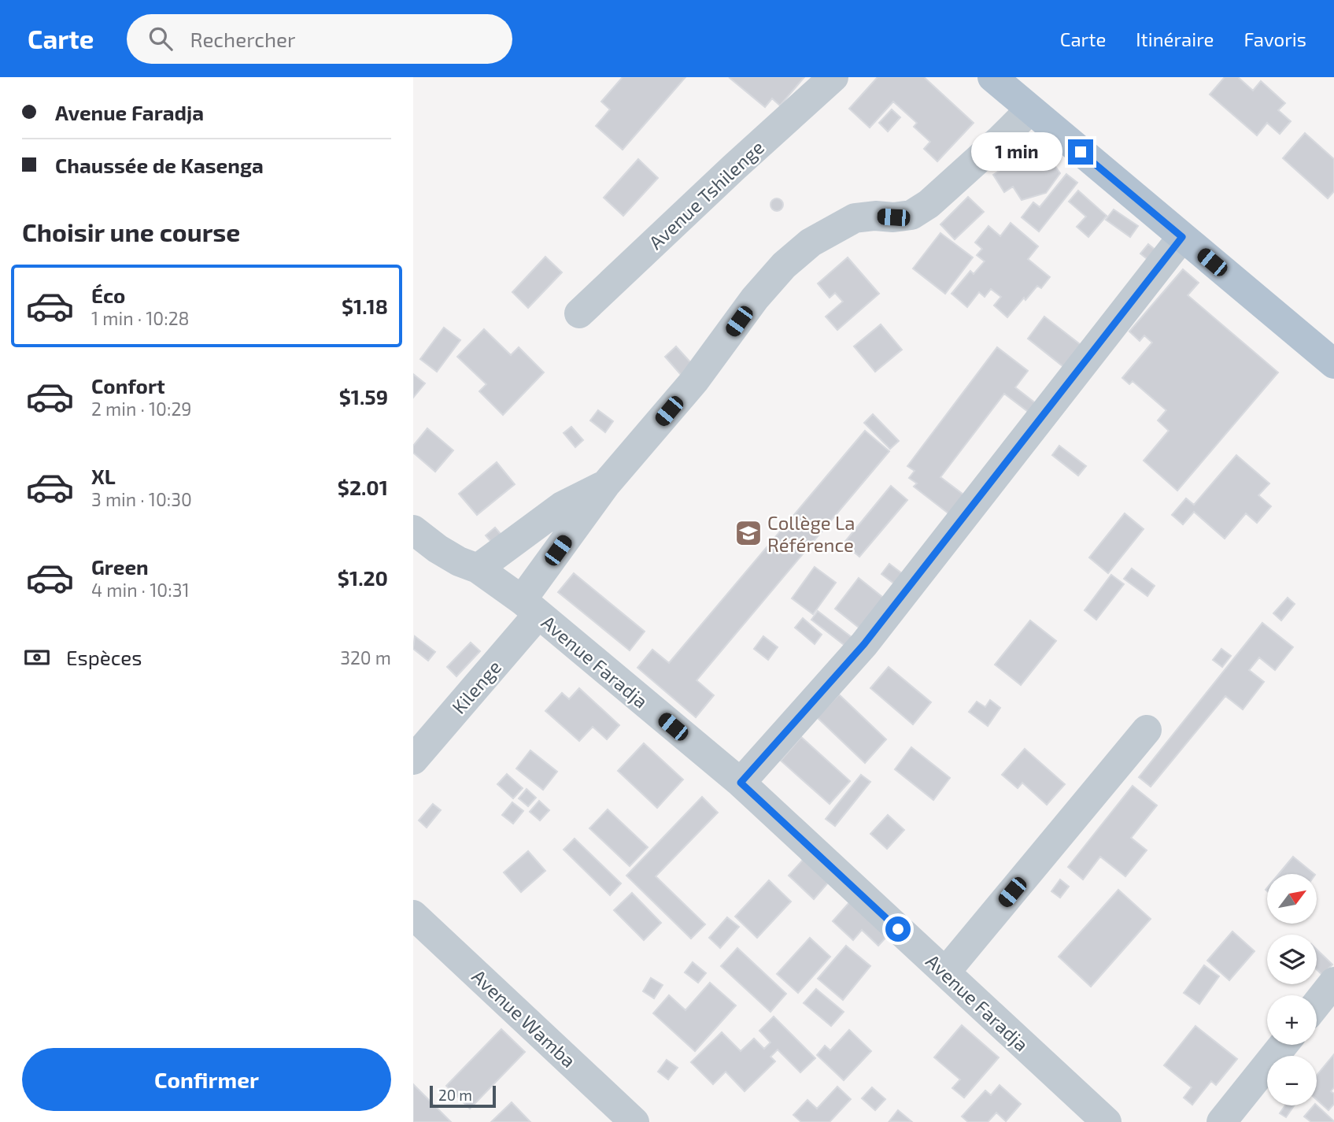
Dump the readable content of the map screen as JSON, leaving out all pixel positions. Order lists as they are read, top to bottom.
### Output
{
  "streets": {
    "street": [
      "Avenue Tshilenge",
      "Avenue Faradja",
      "Kilenge",
      "Avenue Wamba"
    ]
  },
  "crossings": [
    ["Avenue Faradja", "Kilenge"]
  ],
  "places": {
    "school or university": ["Collège La Référence"]
  },
  "scale_bar": "20 m",
  "north": "top right",
  "page": {
    "header": "Carte",
    "search": "Rechercher",
    "nav": ["Carte", "Itinéraire", "Favoris"],
    "banner": ["Avenue Faradja", "Chaussée de Kasenga"],
    "bubble": "1 min",
    "heading": "Choisir une course",
    "list": [
      {
        "name": "Éco",
        "note": "1 min · 10:28",
        "value": "$1.18"
      },
      {
        "name": "Confort",
        "note": "2 min · 10:29",
        "value": "$1.59"
      },
      {
        "name": "XL",
        "note": "3 min · 10:30",
        "value": "$2.01"
      },
      {
        "name": "Green",
        "note": "4 min · 10:31",
        "value": "$1.20"
      }
    ],
    "pay": ["Espèces", "320 m"],
    "map_buttons": ["+", "−"],
    "buttons": "Confirmer",
    "scale": "20 m"
  }
}
